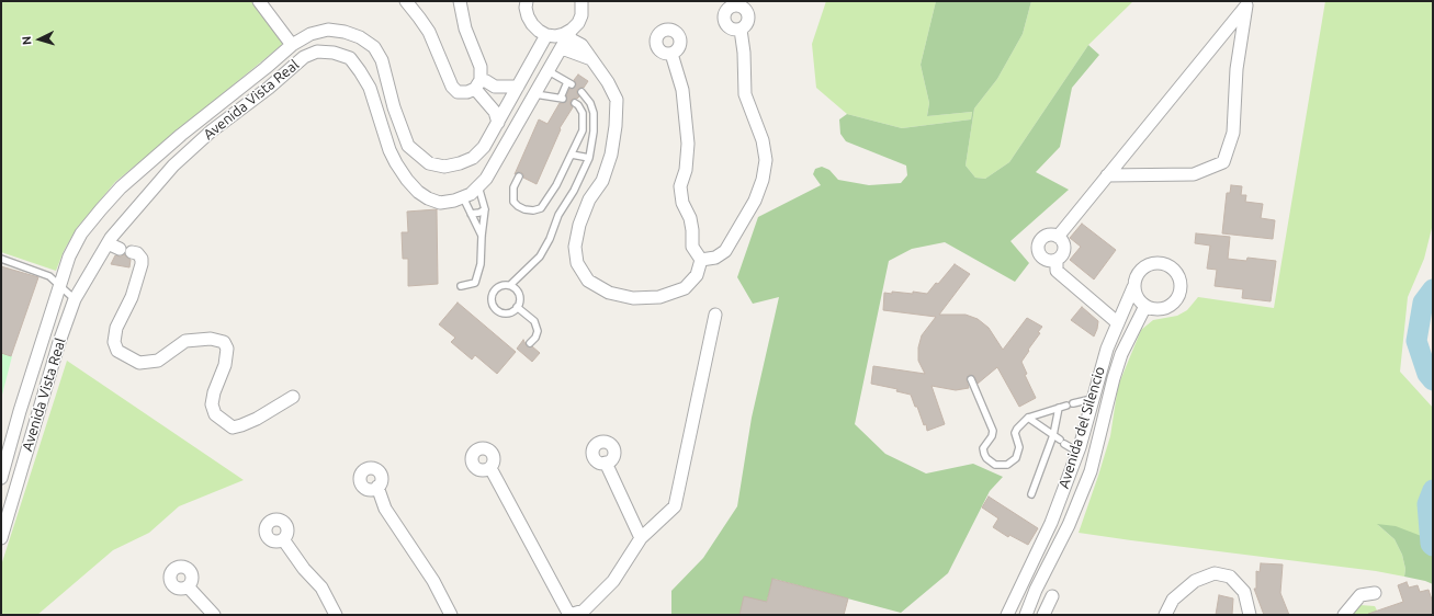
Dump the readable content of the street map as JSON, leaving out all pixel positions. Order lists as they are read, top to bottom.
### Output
{
  "streets": {
    "street": ["Avenida Vista Real", "Avenida del Silencio"]
  },
  "north": "left"
}
